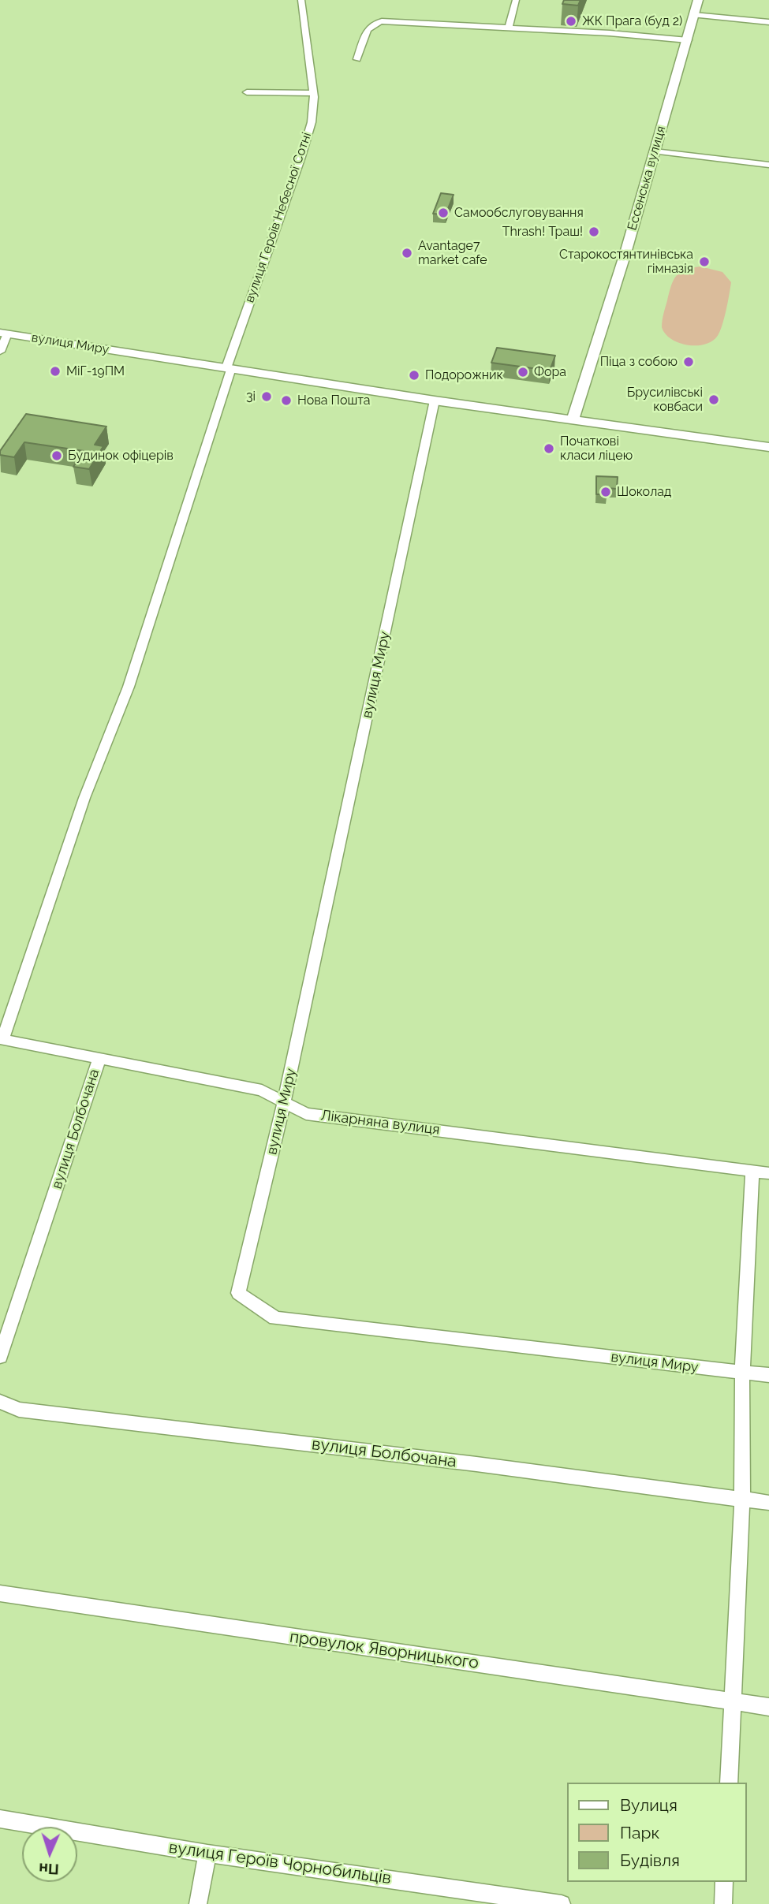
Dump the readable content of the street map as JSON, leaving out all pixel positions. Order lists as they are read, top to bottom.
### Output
{
  "streets": {
    "street": [
      "Ессенська вулиця",
      "вулиця Героїв Небесної Сотні",
      "вулиця Миру",
      "Лікарняна вулиця",
      "вулиця Болбочана",
      "провулок Яворницького",
      "вулиця Героїв Чорнобильців"
    ]
  },
  "crossings": [
    ["Ессенська вулиця", "вулиця Миру"],
    ["вулиця Героїв Небесної Сотні", "вулиця Миру"],
    ["вулиця Героїв Небесної Сотні", "Лікарняна вулиця"],
    ["вулиця Миру", "Лікарняна вулиця"],
    ["Лікарняна вулиця", "вулиця Болбочана"]
  ],
  "places": [
    "ЖК Прага (буд 2)",
    "Самообслуговування",
    "Thrash! Траш!",
    "Avantage7 market cafe",
    "Старокостянтинівська гімназія",
    "Піца з собою",
    "МіГ-19ПМ",
    "Фора",
    "Подорожник",
    "3і",
    "Брусилівські ковбаси",
    "Нова Пошта",
    "Початкові класи ліцею",
    "Будинок офіцерів",
    "Шоколад"
  ],
  "legend": ["Вулиця", "Парк", "Будівля"],
  "north": "bottom"
}
